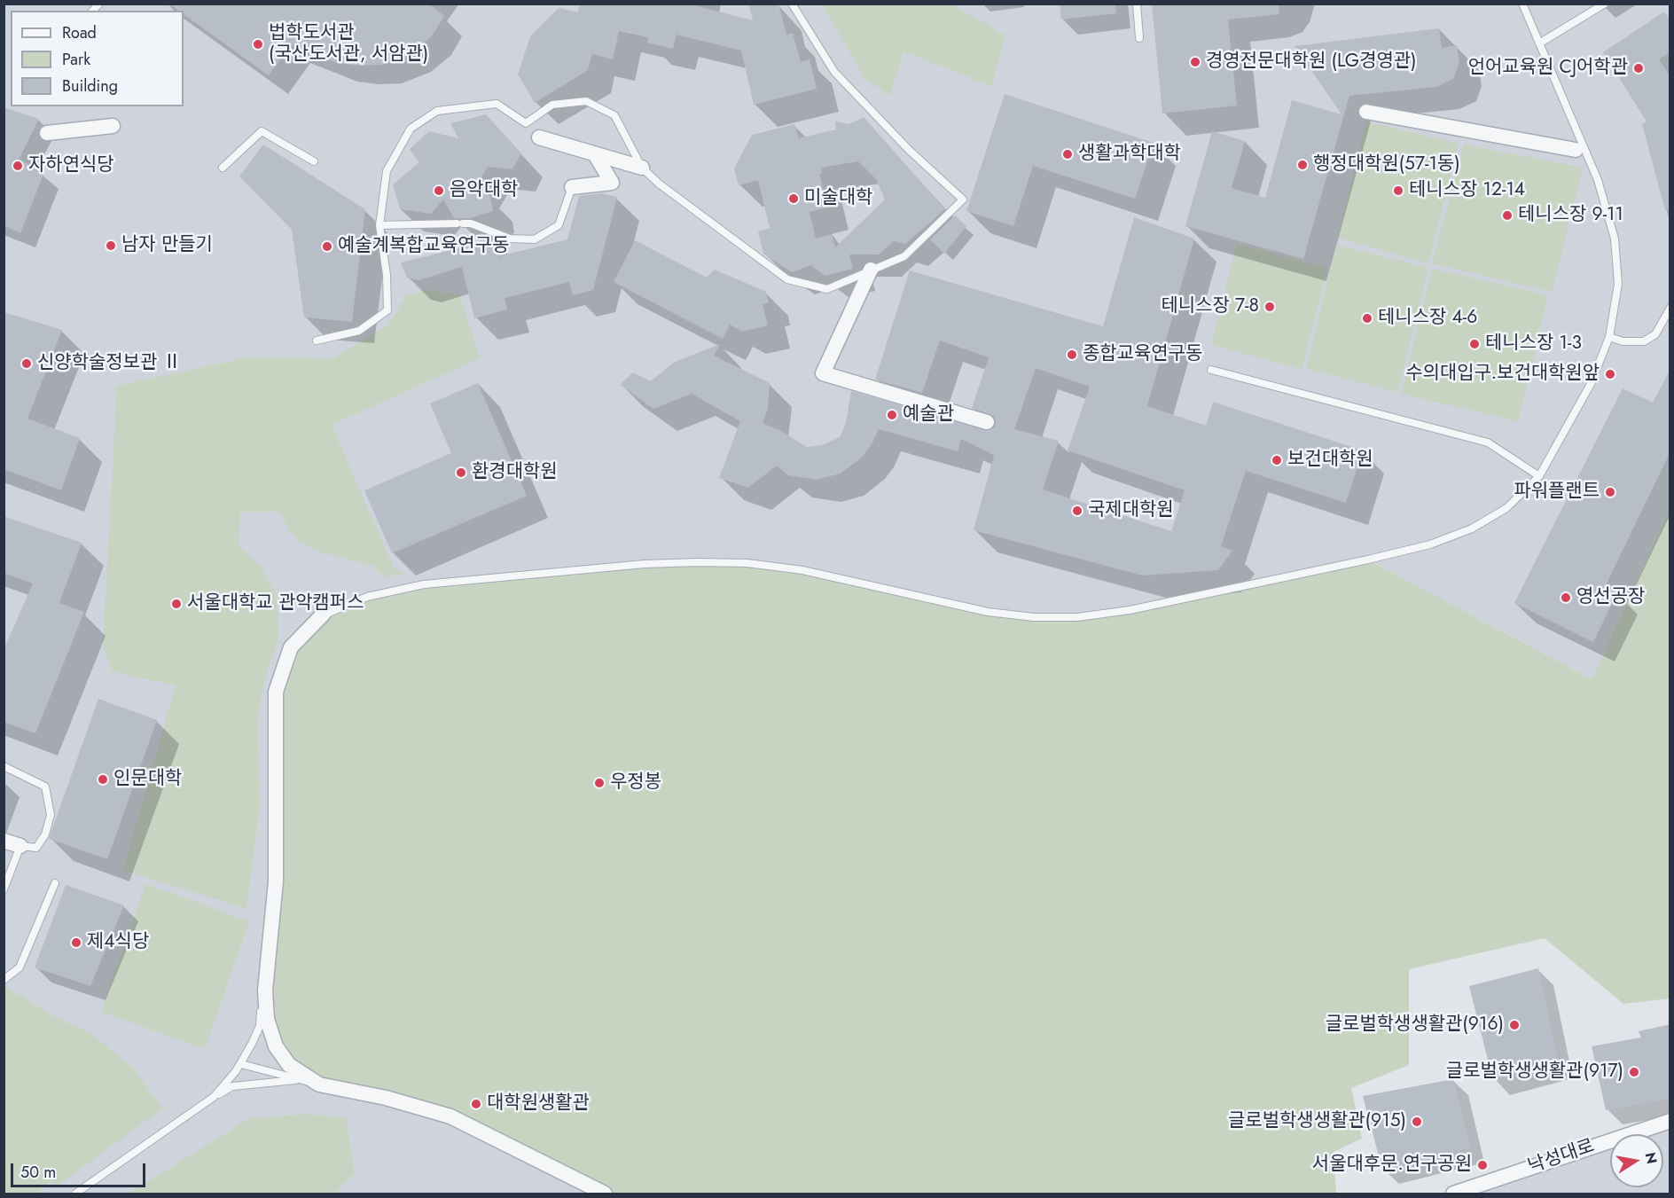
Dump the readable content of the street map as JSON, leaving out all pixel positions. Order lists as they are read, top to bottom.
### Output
{
  "streets": {
    "lane": ["낙성대로"]
  },
  "places": [
    "법학도서관 (국산도서관, 서암관)",
    "경영전문대학원 (LG경영관)",
    "언어교육원 CJ어학관",
    "생활과학대학",
    "행정대학원(57-1동)",
    "자하연식당",
    "음악대학",
    "테니스장 12-14",
    "미술대학",
    "테니스장 9-11",
    "남자 만들기",
    "예술계복합교육연구동",
    "테니스장 7-8",
    "테니스장 4-6",
    "테니스장 1-3",
    "종합교육연구동",
    "신양학술정보관 Ⅱ",
    "수의대입구.보건대학원앞",
    "예술관",
    "보건대학원",
    "환경대학원",
    "파워플랜트",
    "국제대학원",
    "영선공장",
    "서울대학교 관악캠퍼스",
    "인문대학",
    "우정봉",
    "제4식당",
    "글로벌학생생활관(916)",
    "글로벌학생생활관(917)",
    "대학원생활관",
    "글로벌학생생활관(915)",
    "서울대후문.연구공원"
  ],
  "legend": ["Road", "Park", "Building"],
  "scale_bar": "50 m",
  "north": "right"
}
